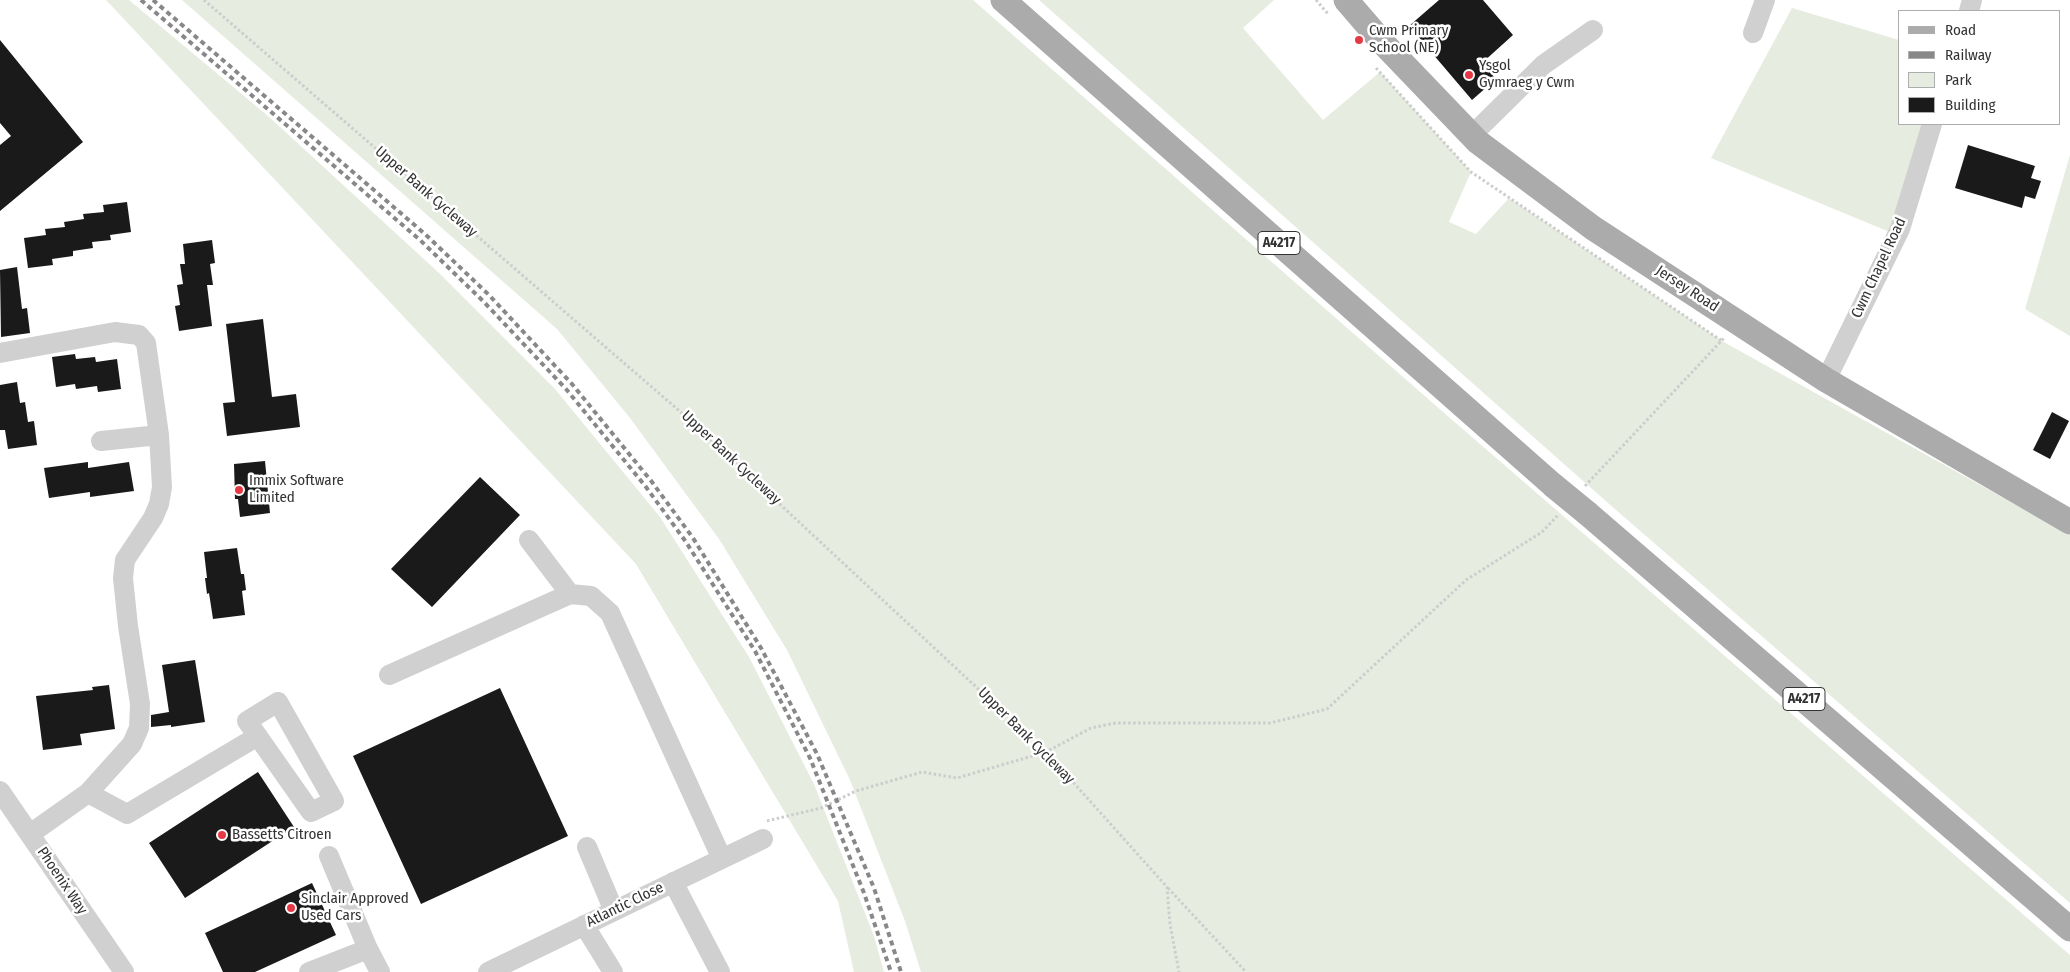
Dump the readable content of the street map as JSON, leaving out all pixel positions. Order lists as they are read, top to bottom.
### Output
{
  "streets": {
    "main road": ["A4217", "Jersey Road"],
    "street": ["Cwm Chapel Road", "Phoenix Way", "Atlantic Close"],
    "path": ["Upper Bank Cycleway"]
  },
  "crossings": [
    ["Cwm Chapel Road", "Jersey Road"]
  ],
  "places": [
    "Cwm Primary School (NE)",
    "Ysgol Gymraeg y Cwm",
    "Immix Software Limited",
    "Bassetts Citroen",
    "Sinclair Approved Used Cars"
  ],
  "legend": [
    "Road",
    "Railway",
    "Park",
    "Building"
  ]
}
